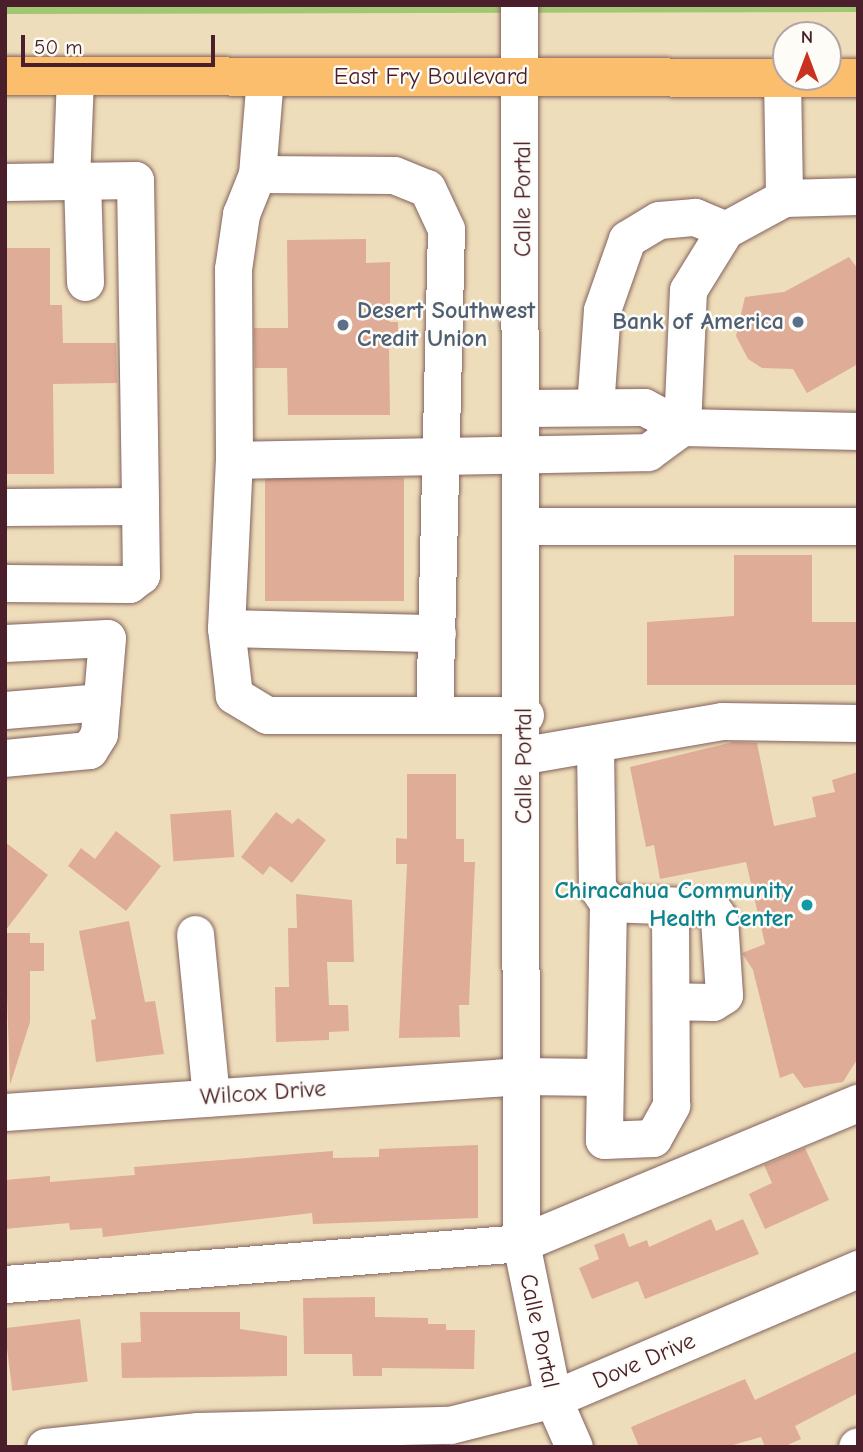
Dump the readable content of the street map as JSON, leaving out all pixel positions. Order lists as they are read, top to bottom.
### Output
{
  "streets": {
    "main road": ["East Fry Boulevard"],
    "street": ["Calle Portal", "Wilcox Drive", "Dove Drive"]
  },
  "crossings": [
    ["East Fry Boulevard", "Calle Portal"],
    ["Calle Portal", "Wilcox Drive"],
    ["Calle Portal", "Dove Drive"]
  ],
  "places": ["Bank of America", "Desert Southwest Credit Union", "Chiracahua Community Health Center"],
  "scale_bar": "50 m",
  "north": "top"
}
